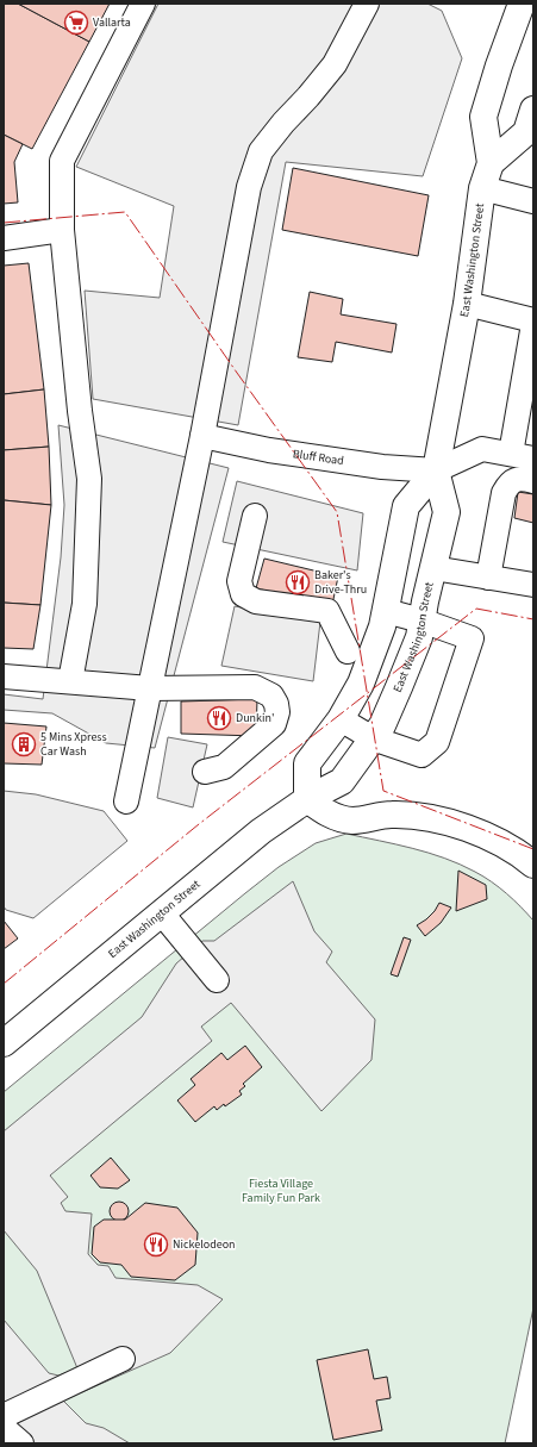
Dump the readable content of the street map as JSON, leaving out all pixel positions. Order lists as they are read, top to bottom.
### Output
{
  "streets": {
    "main road": ["East Washington Street"],
    "street": ["Bluff Road"]
  },
  "crossings": [
    ["East Washington Street", "Bluff Road"]
  ],
  "parks": ["Fiesta Village Family Fun Park"],
  "places": {
    "supermarket": ["Vallarta"],
    "restaurant": ["Baker's Drive-Thru", "Dunkin'", "Nickelodeon"],
    "building": ["5 Mins Xpress Car Wash"]
  }
}
